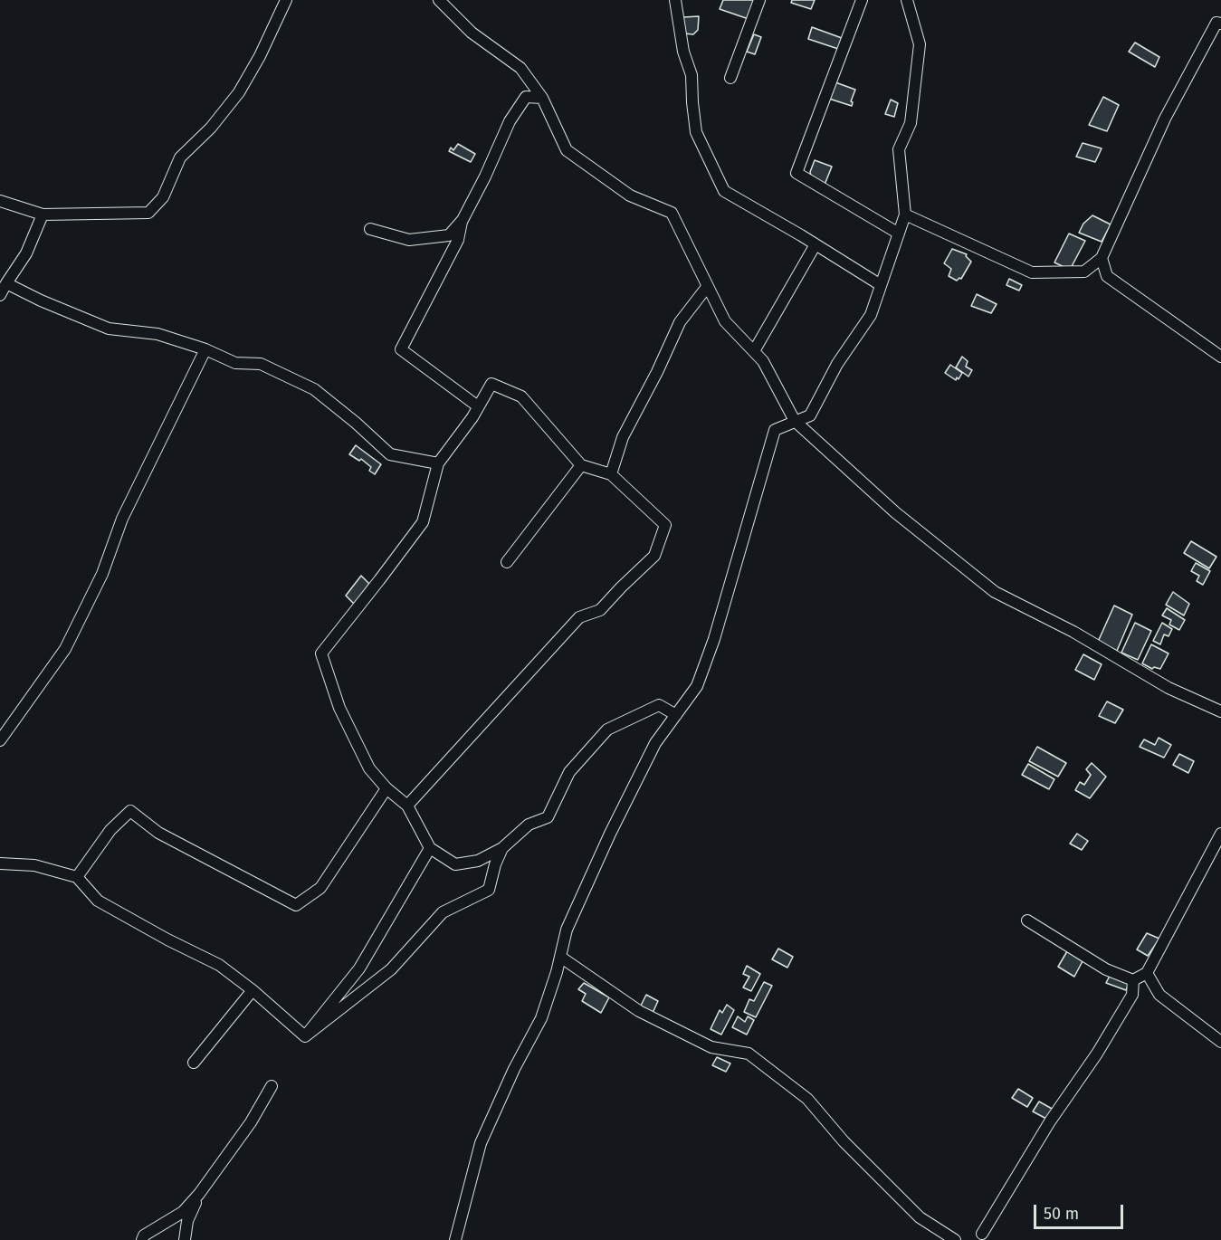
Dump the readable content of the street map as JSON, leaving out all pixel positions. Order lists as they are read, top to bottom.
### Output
{
  "scale_bar": "50 m"
}
